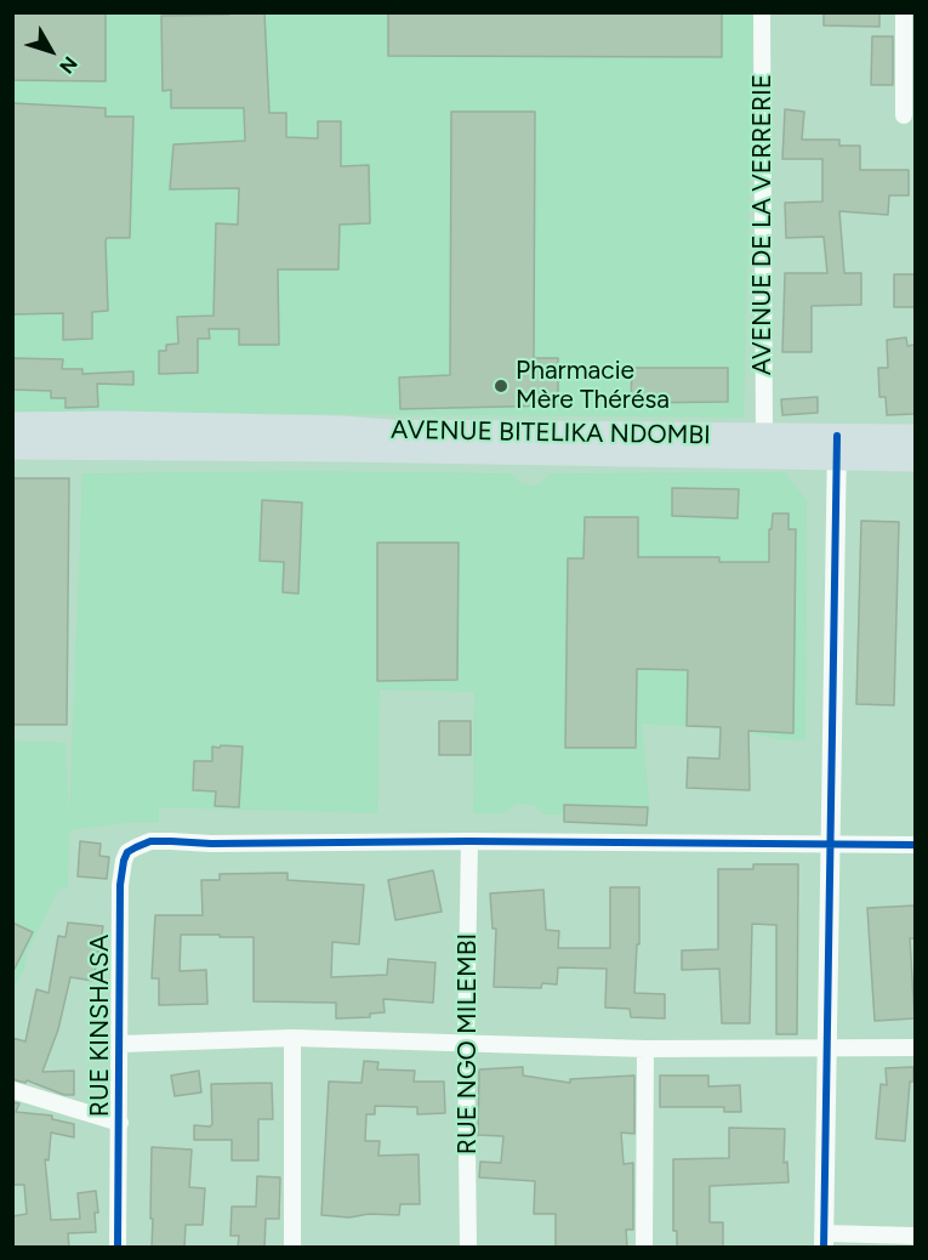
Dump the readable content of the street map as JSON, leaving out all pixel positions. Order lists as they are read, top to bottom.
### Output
{
  "streets": {
    "highway": ["AVENUE BITELIKA NDOMBI"],
    "street": ["AVENUE DE LA VERRERIE", "RUE KINSHASA", "RUE NGO MILEMBI"]
  },
  "crossings": [
    ["AVENUE DE LA VERRERIE", "AVENUE BITELIKA NDOMBI"],
    ["RUE KINSHASA", "RUE NGO MILEMBI"]
  ],
  "places": ["Pharmacie Mère Thérésa"],
  "north": "bottom right"
}
